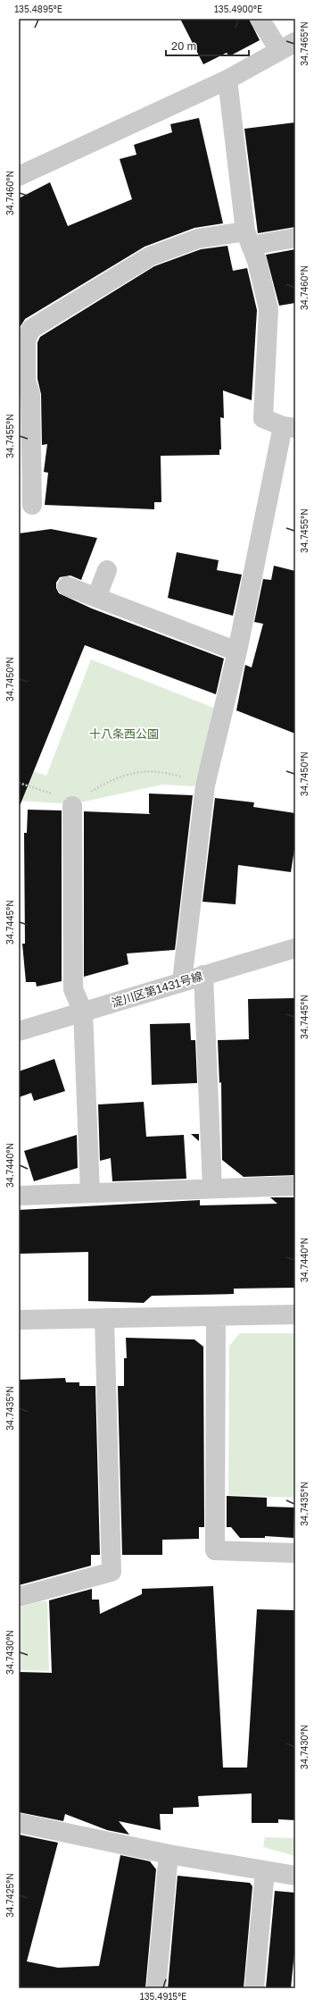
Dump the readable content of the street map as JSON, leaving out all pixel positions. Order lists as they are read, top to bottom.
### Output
{
  "streets": {
    "street": ["淀川区第1431号線"]
  },
  "parks": ["十八条西公園"],
  "scale_bar": "20 m",
  "coordinates": [
    "135.4895°E",
    "135.4900°E",
    "34.7465°N",
    "34.7460°N",
    "34.7455°N",
    "34.7450°N",
    "34.7445°N",
    "34.7440°N",
    "34.7435°N",
    "34.7430°N",
    "34.7425°N",
    "135.4915°E"
  ]
}
